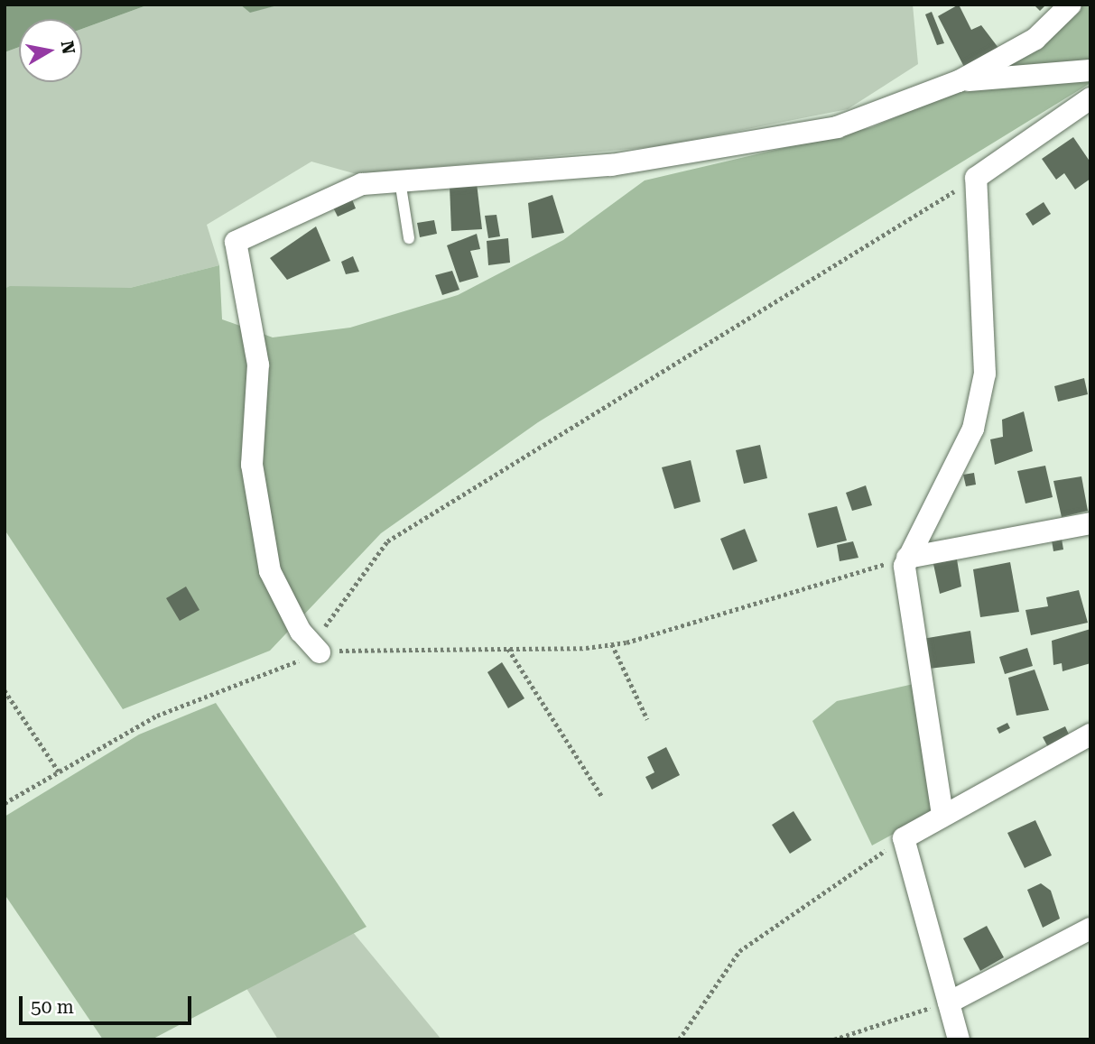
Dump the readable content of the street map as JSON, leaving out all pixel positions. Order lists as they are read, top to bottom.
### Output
{
  "scale_bar": "50 m",
  "north": "right"
}
